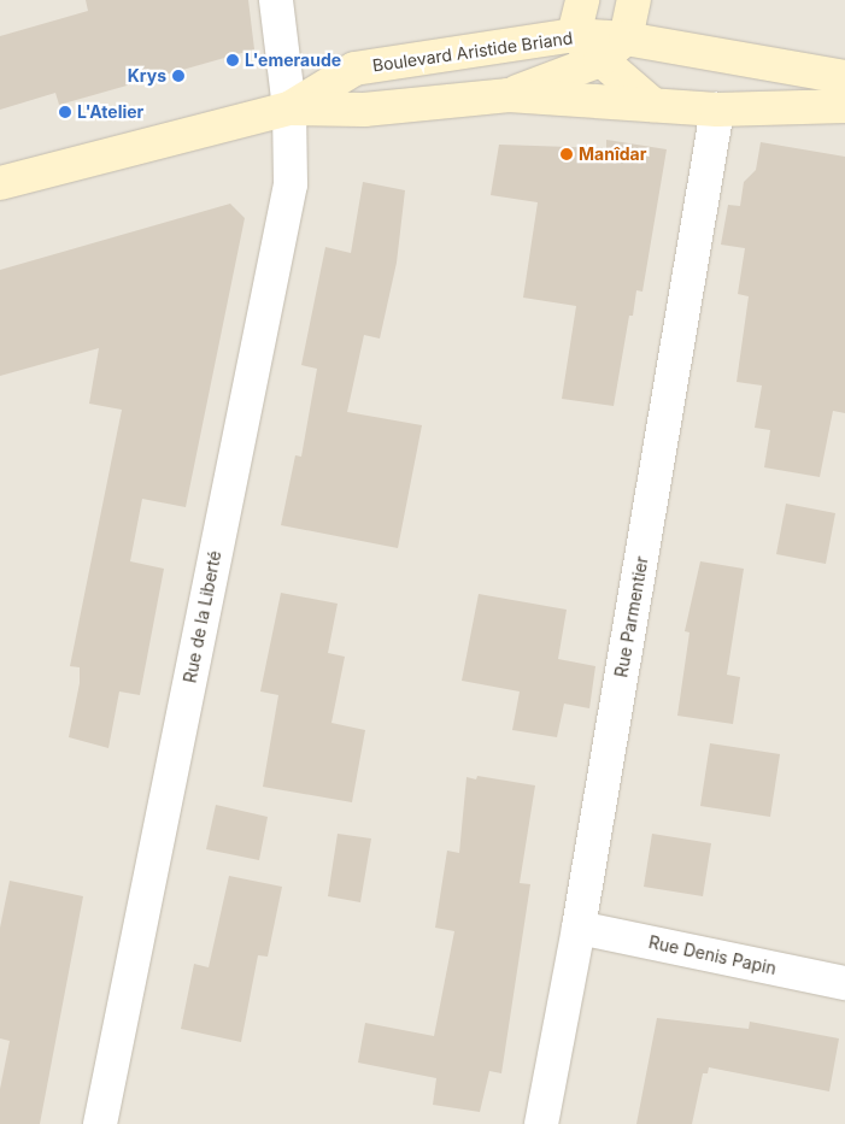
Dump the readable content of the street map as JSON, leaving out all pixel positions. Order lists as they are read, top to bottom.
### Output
{
  "streets": {
    "main road": ["Boulevard Aristide Briand"],
    "street": ["Rue de la Liberté", "Rue Parmentier", "Rue Denis Papin"]
  },
  "crossings": [
    ["Boulevard Aristide Briand", "Rue de la Liberté"],
    ["Boulevard Aristide Briand", "Rue Parmentier"],
    ["Rue Parmentier", "Rue Denis Papin"]
  ],
  "places": [
    "L'emeraude",
    "Krys",
    "L'Atelier",
    "Manîdar"
  ]
}
